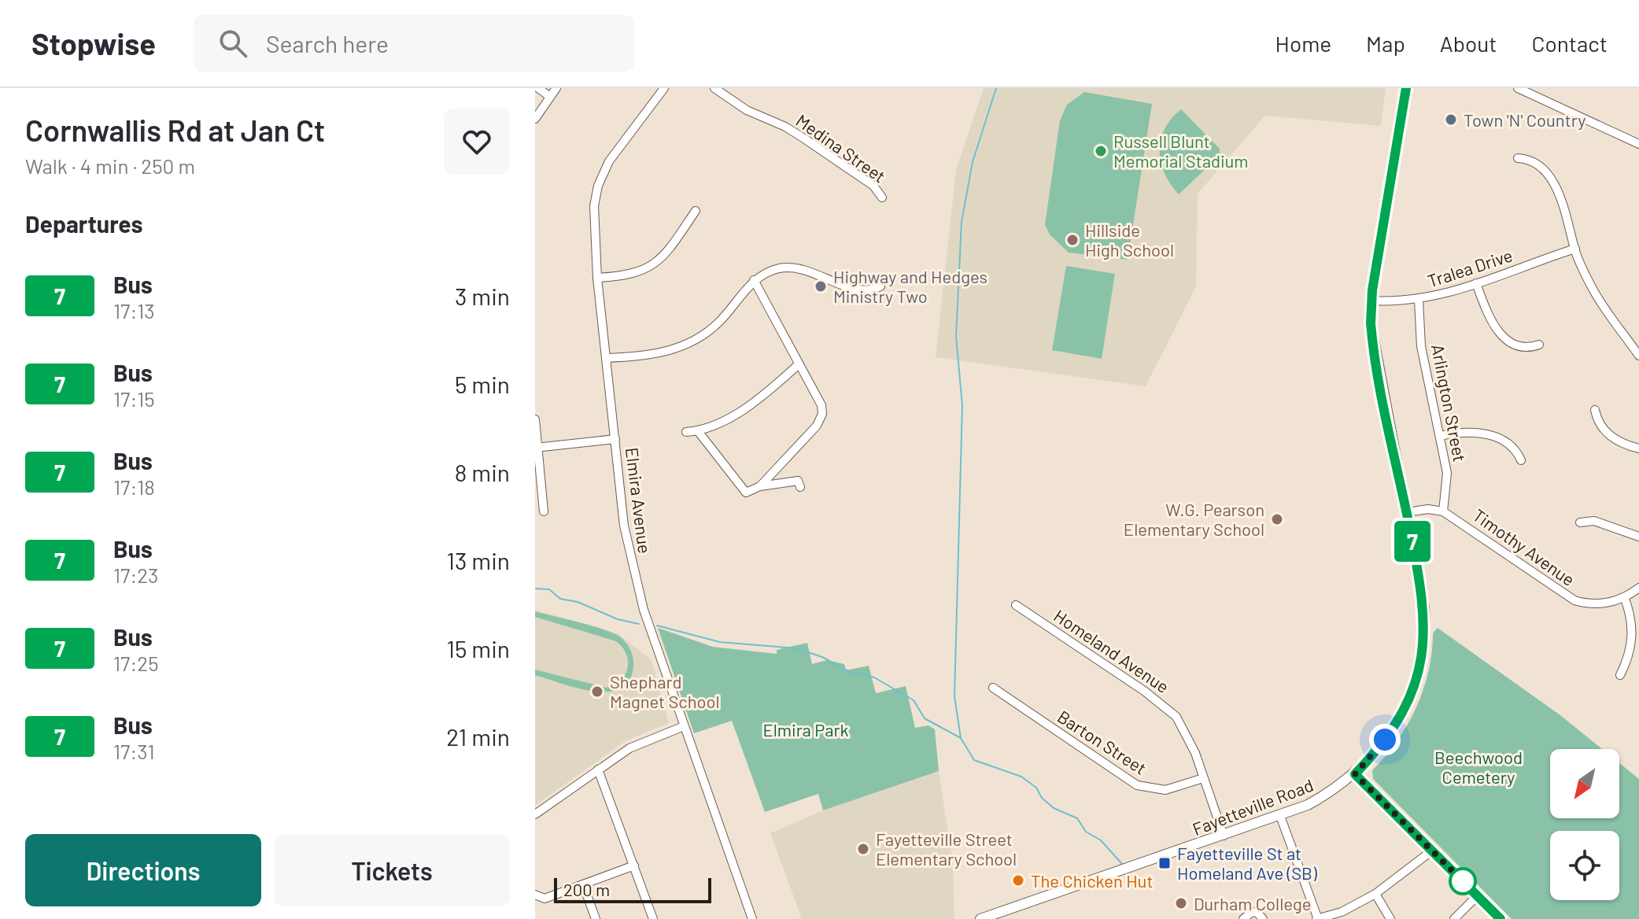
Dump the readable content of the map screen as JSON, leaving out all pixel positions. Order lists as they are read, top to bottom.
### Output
{
  "streets": {
    "main road": ["Fayetteville Road"],
    "street": [
      "Medina Street",
      "Tralea Drive",
      "Arlington Street",
      "Elmira Avenue",
      "Timothy Avenue",
      "Homeland Avenue",
      "Barton Street"
    ]
  },
  "crossings": [
    ["Tralea Drive", "Arlington Street"],
    ["Tralea Drive", "Fayetteville Road"],
    ["Arlington Street", "Timothy Avenue"],
    ["Homeland Avenue", "Barton Street"],
    ["Homeland Avenue", "Fayetteville Road"]
  ],
  "parks": ["Elmira Park", "Beechwood Cemetery"],
  "places": {
    "other": [
      "Town 'N' Country",
      "Russell Blunt Memorial Stadium",
      "Hillside High School",
      "Highway and Hedges Ministry Two",
      "W.G. Pearson Elementary School",
      "Shephard Magnet School",
      "Fayetteville Street Elementary School",
      "The Chicken Hut",
      "Durham College"
    ],
    "transit": ["Fayetteville St at Homeland Ave (SB)"]
  },
  "lines": ["bus line 7"],
  "scale_bar": "200 m",
  "north": "bottom left",
  "page": {
    "header": "Stopwise",
    "search": "Search here",
    "nav": [
      "Home",
      "Map",
      "About",
      "Contact"
    ],
    "heading": [
      ["Cornwallis Rd at Jan Ct", "Walk · 4 min · 250 m"],
      "Departures"
    ],
    "on_map": "7",
    "list": [
      {
        "mark": "7",
        "name": "Bus",
        "note": "17:13",
        "value": "3 min"
      },
      {
        "mark": "7",
        "name": "Bus",
        "note": "17:15",
        "value": "5 min"
      },
      {
        "mark": "7",
        "name": "Bus",
        "note": "17:18",
        "value": "8 min"
      },
      {
        "mark": "7",
        "name": "Bus",
        "note": "17:23",
        "value": "13 min"
      },
      {
        "mark": "7",
        "name": "Bus",
        "note": "17:25",
        "value": "15 min"
      },
      {
        "mark": "7",
        "name": "Bus",
        "note": "17:31",
        "value": "21 min"
      }
    ],
    "buttons": ["Directions", "Tickets"],
    "scale": "200 m"
  }
}
